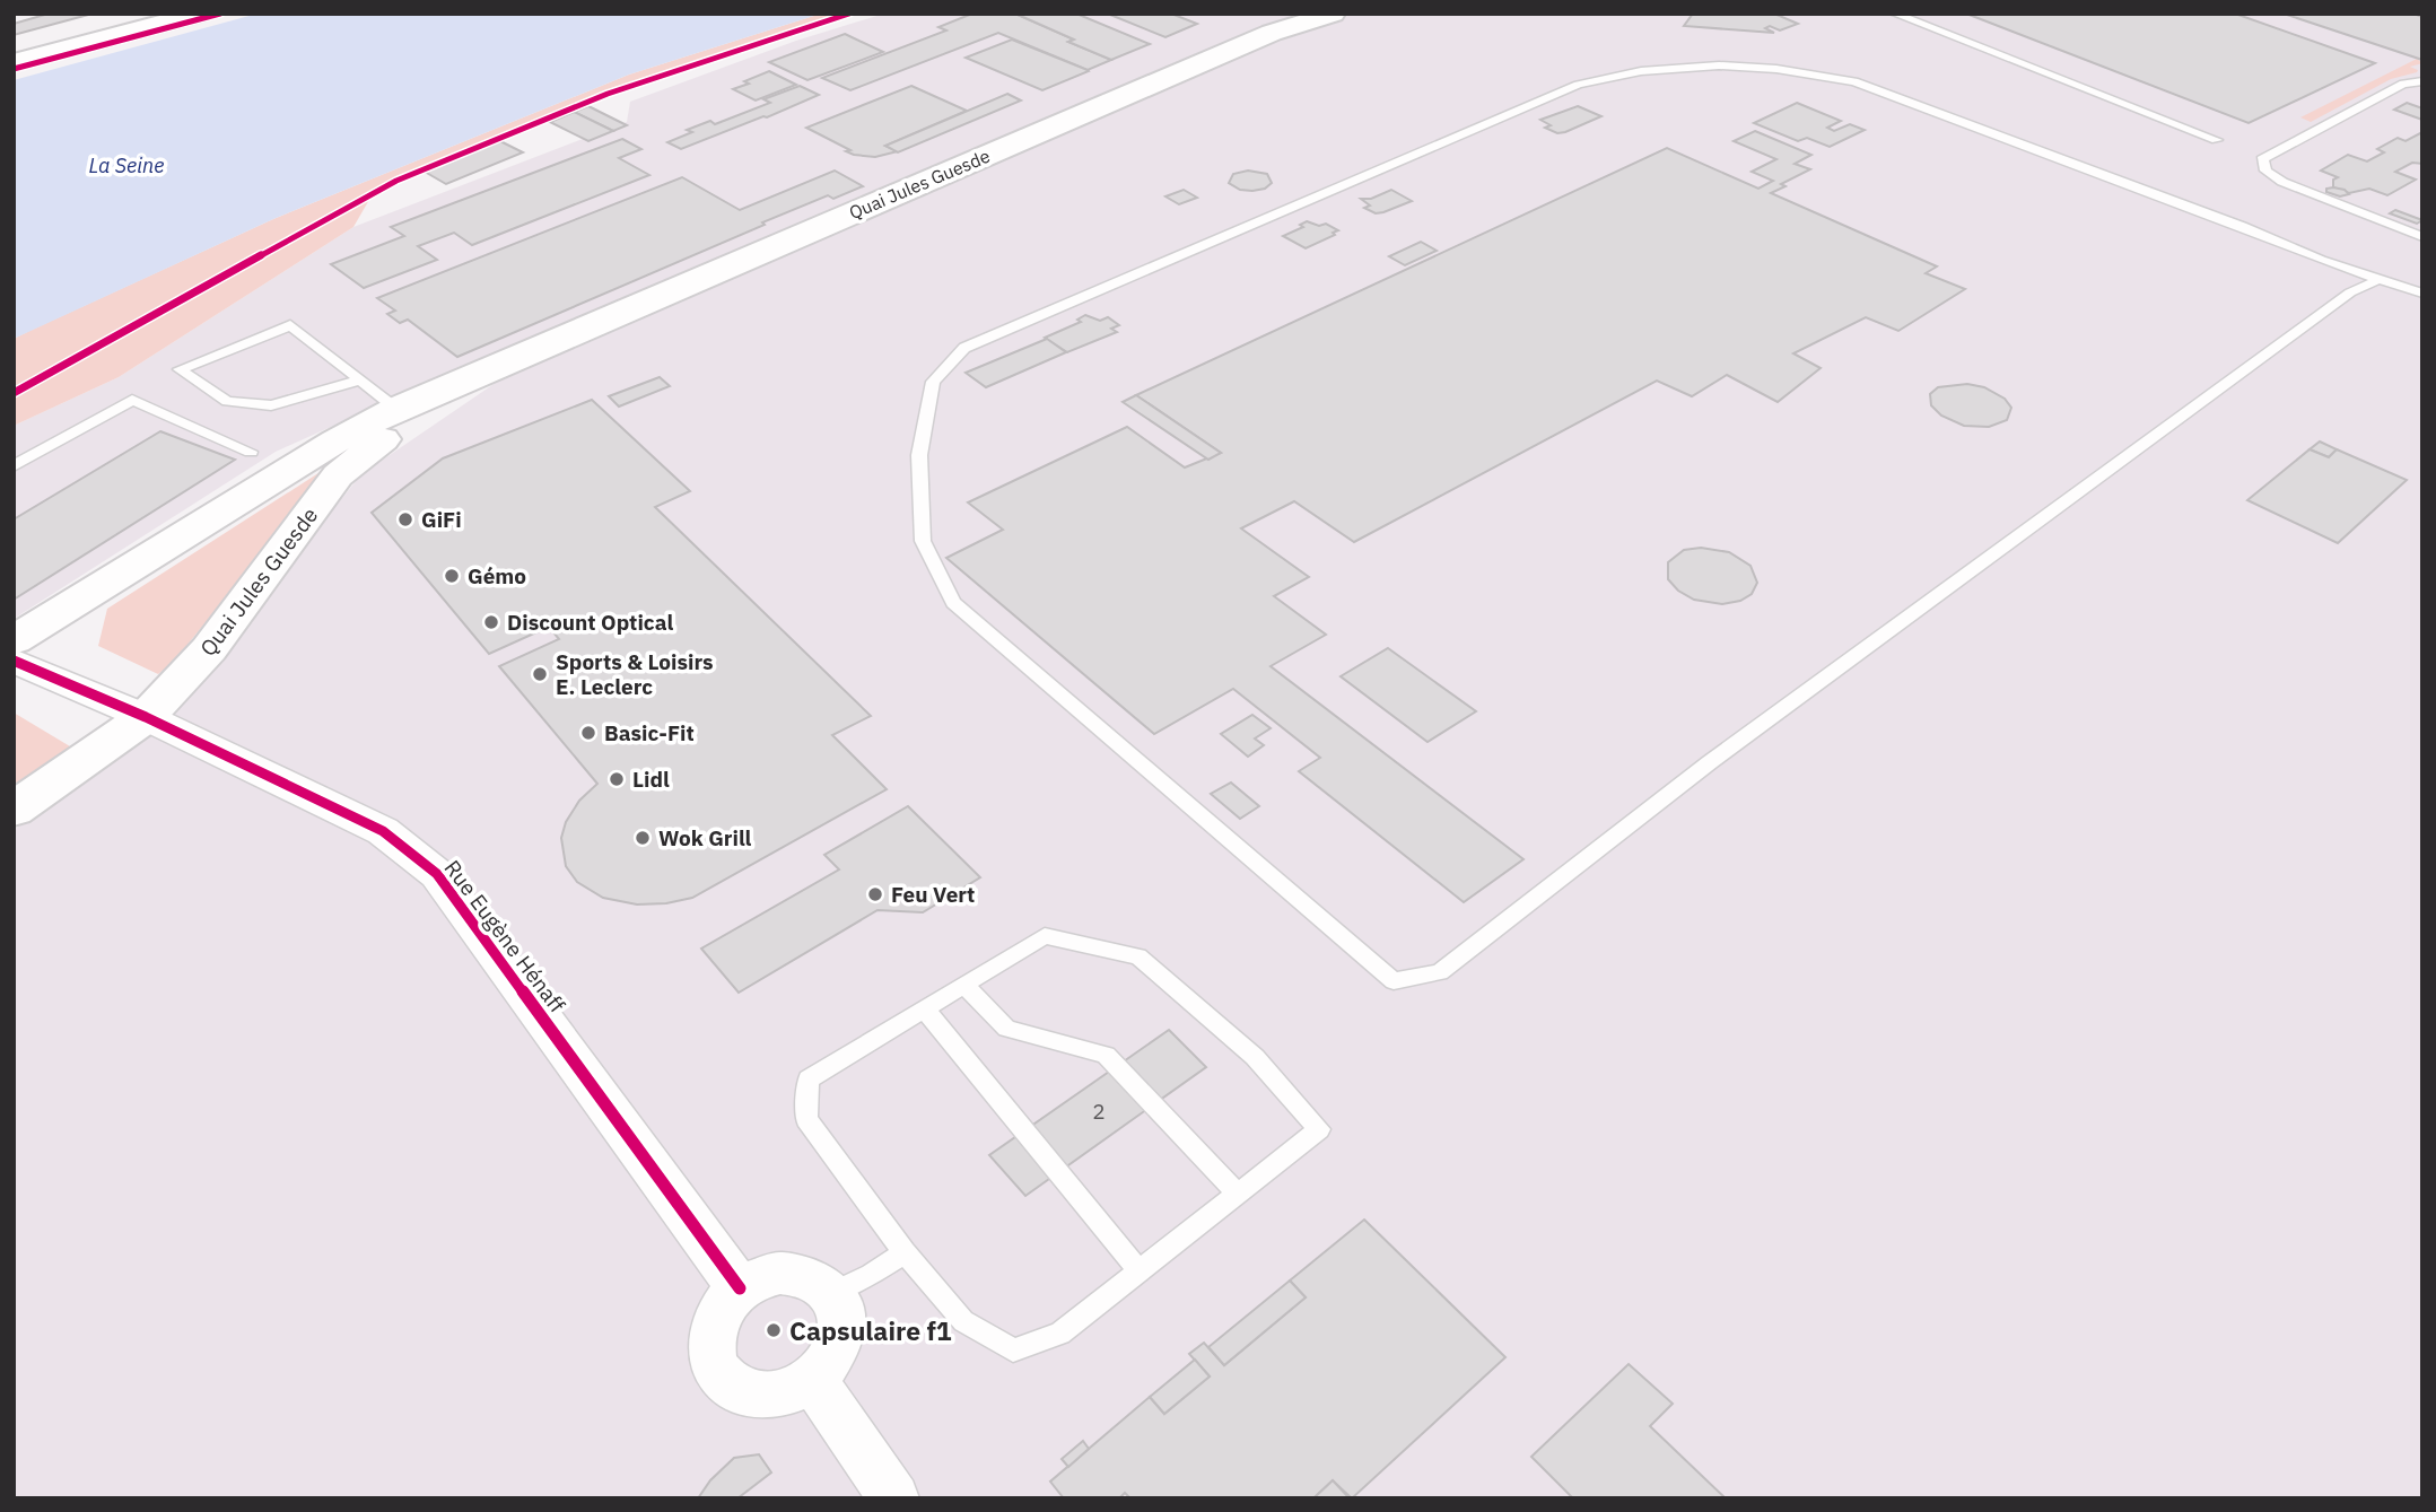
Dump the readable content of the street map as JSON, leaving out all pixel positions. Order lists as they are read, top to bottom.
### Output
{
  "streets": {
    "main road": ["Quai Jules Guesde"],
    "street": ["Rue Eugène Hénaff"]
  },
  "crossings": [
    ["Quai Jules Guesde", "Rue Eugène Hénaff"]
  ],
  "water": ["La Seine"],
  "places": [
    "GiFi",
    "Gémo",
    "Discount Optical",
    "Sports & Loisirs E. Leclerc",
    "Basic-Fit",
    "Lidl",
    "Wok Grill",
    "Feu Vert",
    "Capsulaire f1"
  ],
  "house_numbers": ["2"]
}
